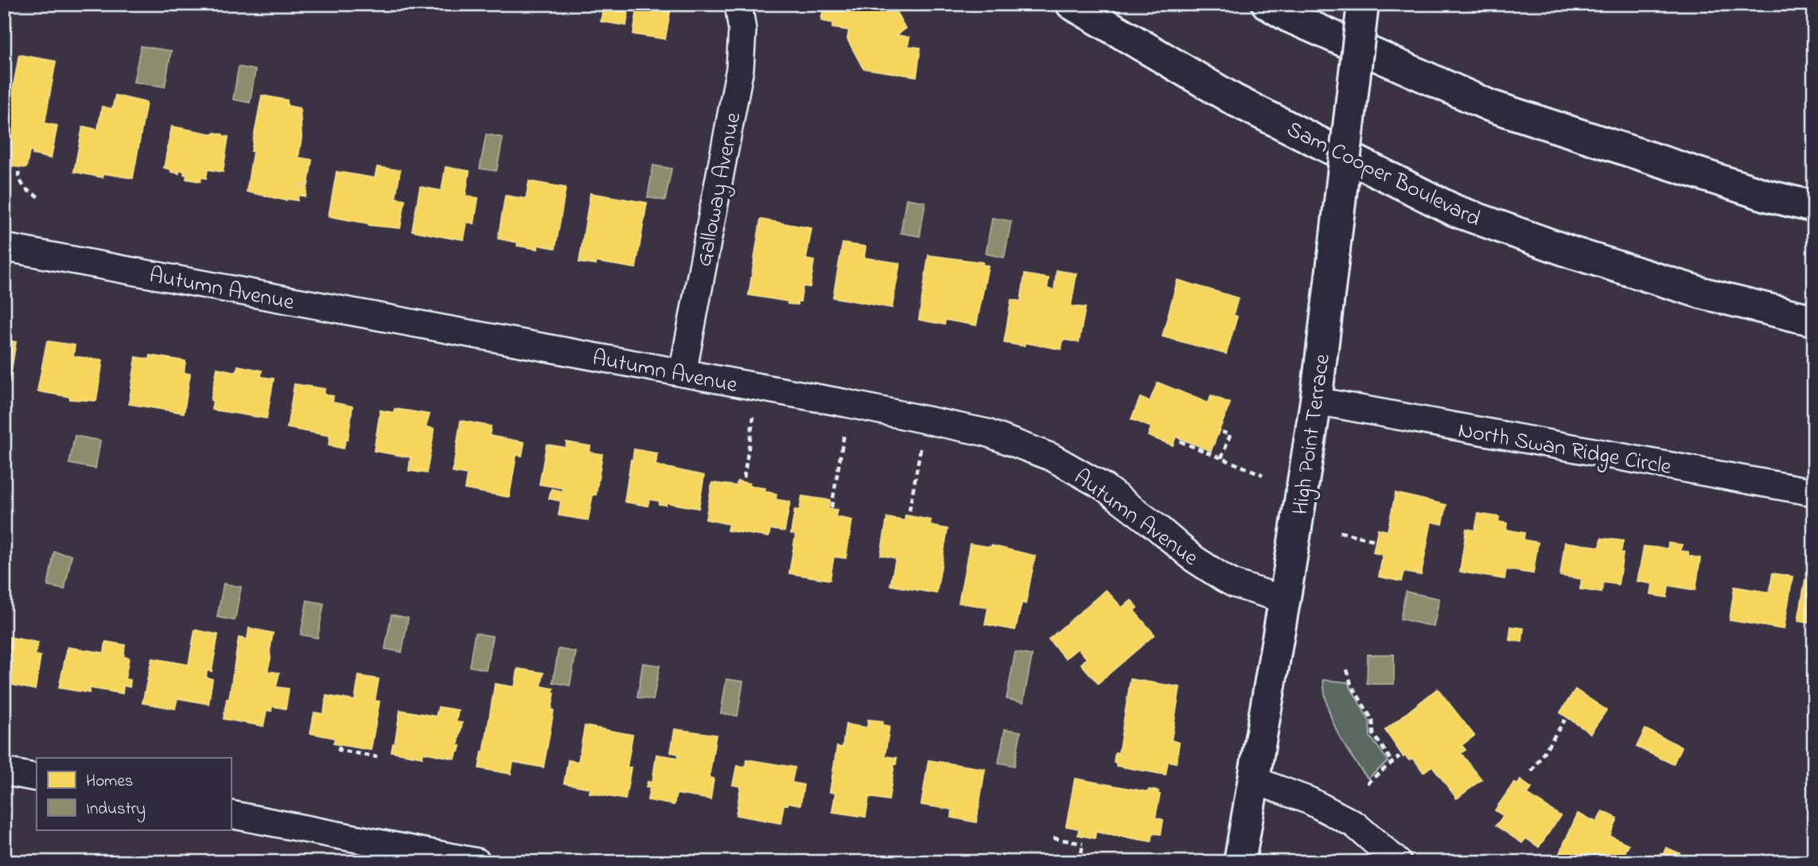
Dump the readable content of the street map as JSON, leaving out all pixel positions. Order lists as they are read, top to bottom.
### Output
{
  "streets": {
    "main road": ["Sam Cooper Boulevard", "High Point Terrace"],
    "street": ["Galloway Avenue", "Autumn Avenue", "North Swan Ridge Circle"]
  },
  "crossings": [
    ["Galloway Avenue", "Autumn Avenue"],
    ["Autumn Avenue", "High Point Terrace"],
    ["High Point Terrace", "North Swan Ridge Circle"]
  ],
  "legend": ["Homes", "Industry"]
}
